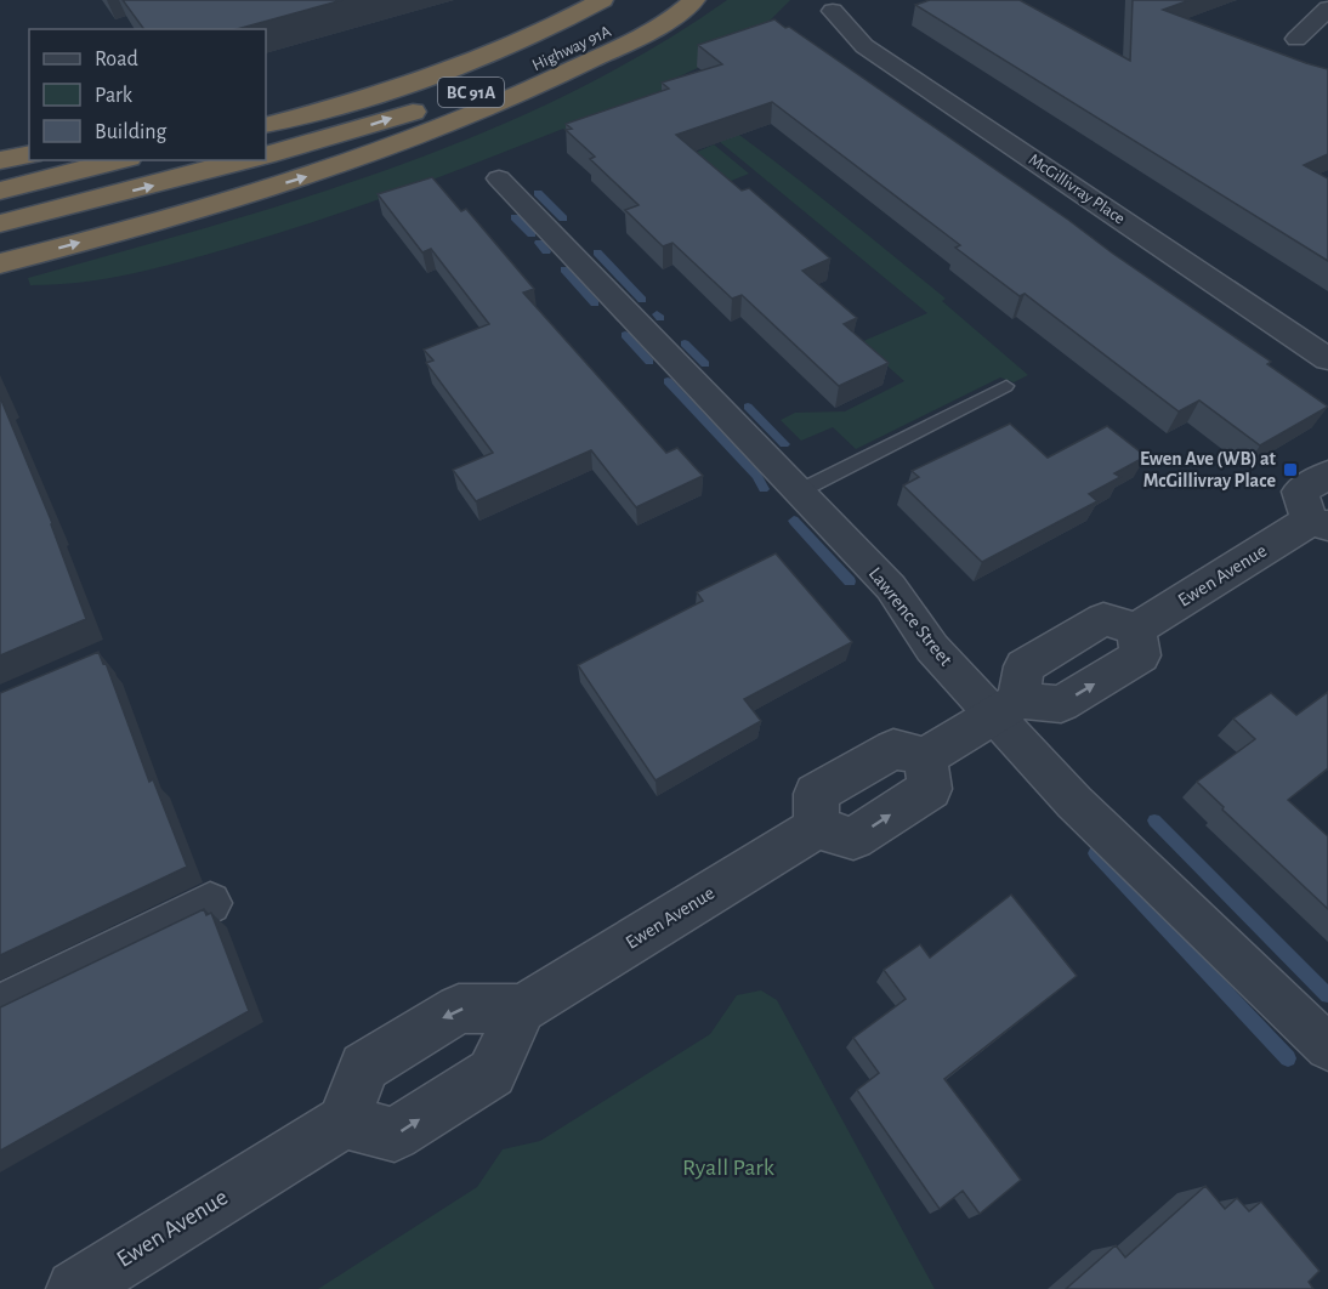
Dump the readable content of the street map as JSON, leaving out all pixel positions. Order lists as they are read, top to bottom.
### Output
{
  "streets": {
    "highway": ["Highway 91A", "BC 91A"],
    "street": ["McGillivray Place", "Ewen Avenue", "Lawrence Street"]
  },
  "crossings": [
    ["Ewen Avenue", "Lawrence Street"]
  ],
  "parks": ["Ryall Park"],
  "places": {
    "transit": ["Ewen Ave (WB) at McGillivray Place"]
  },
  "legend": ["Road", "Park", "Building"]
}
